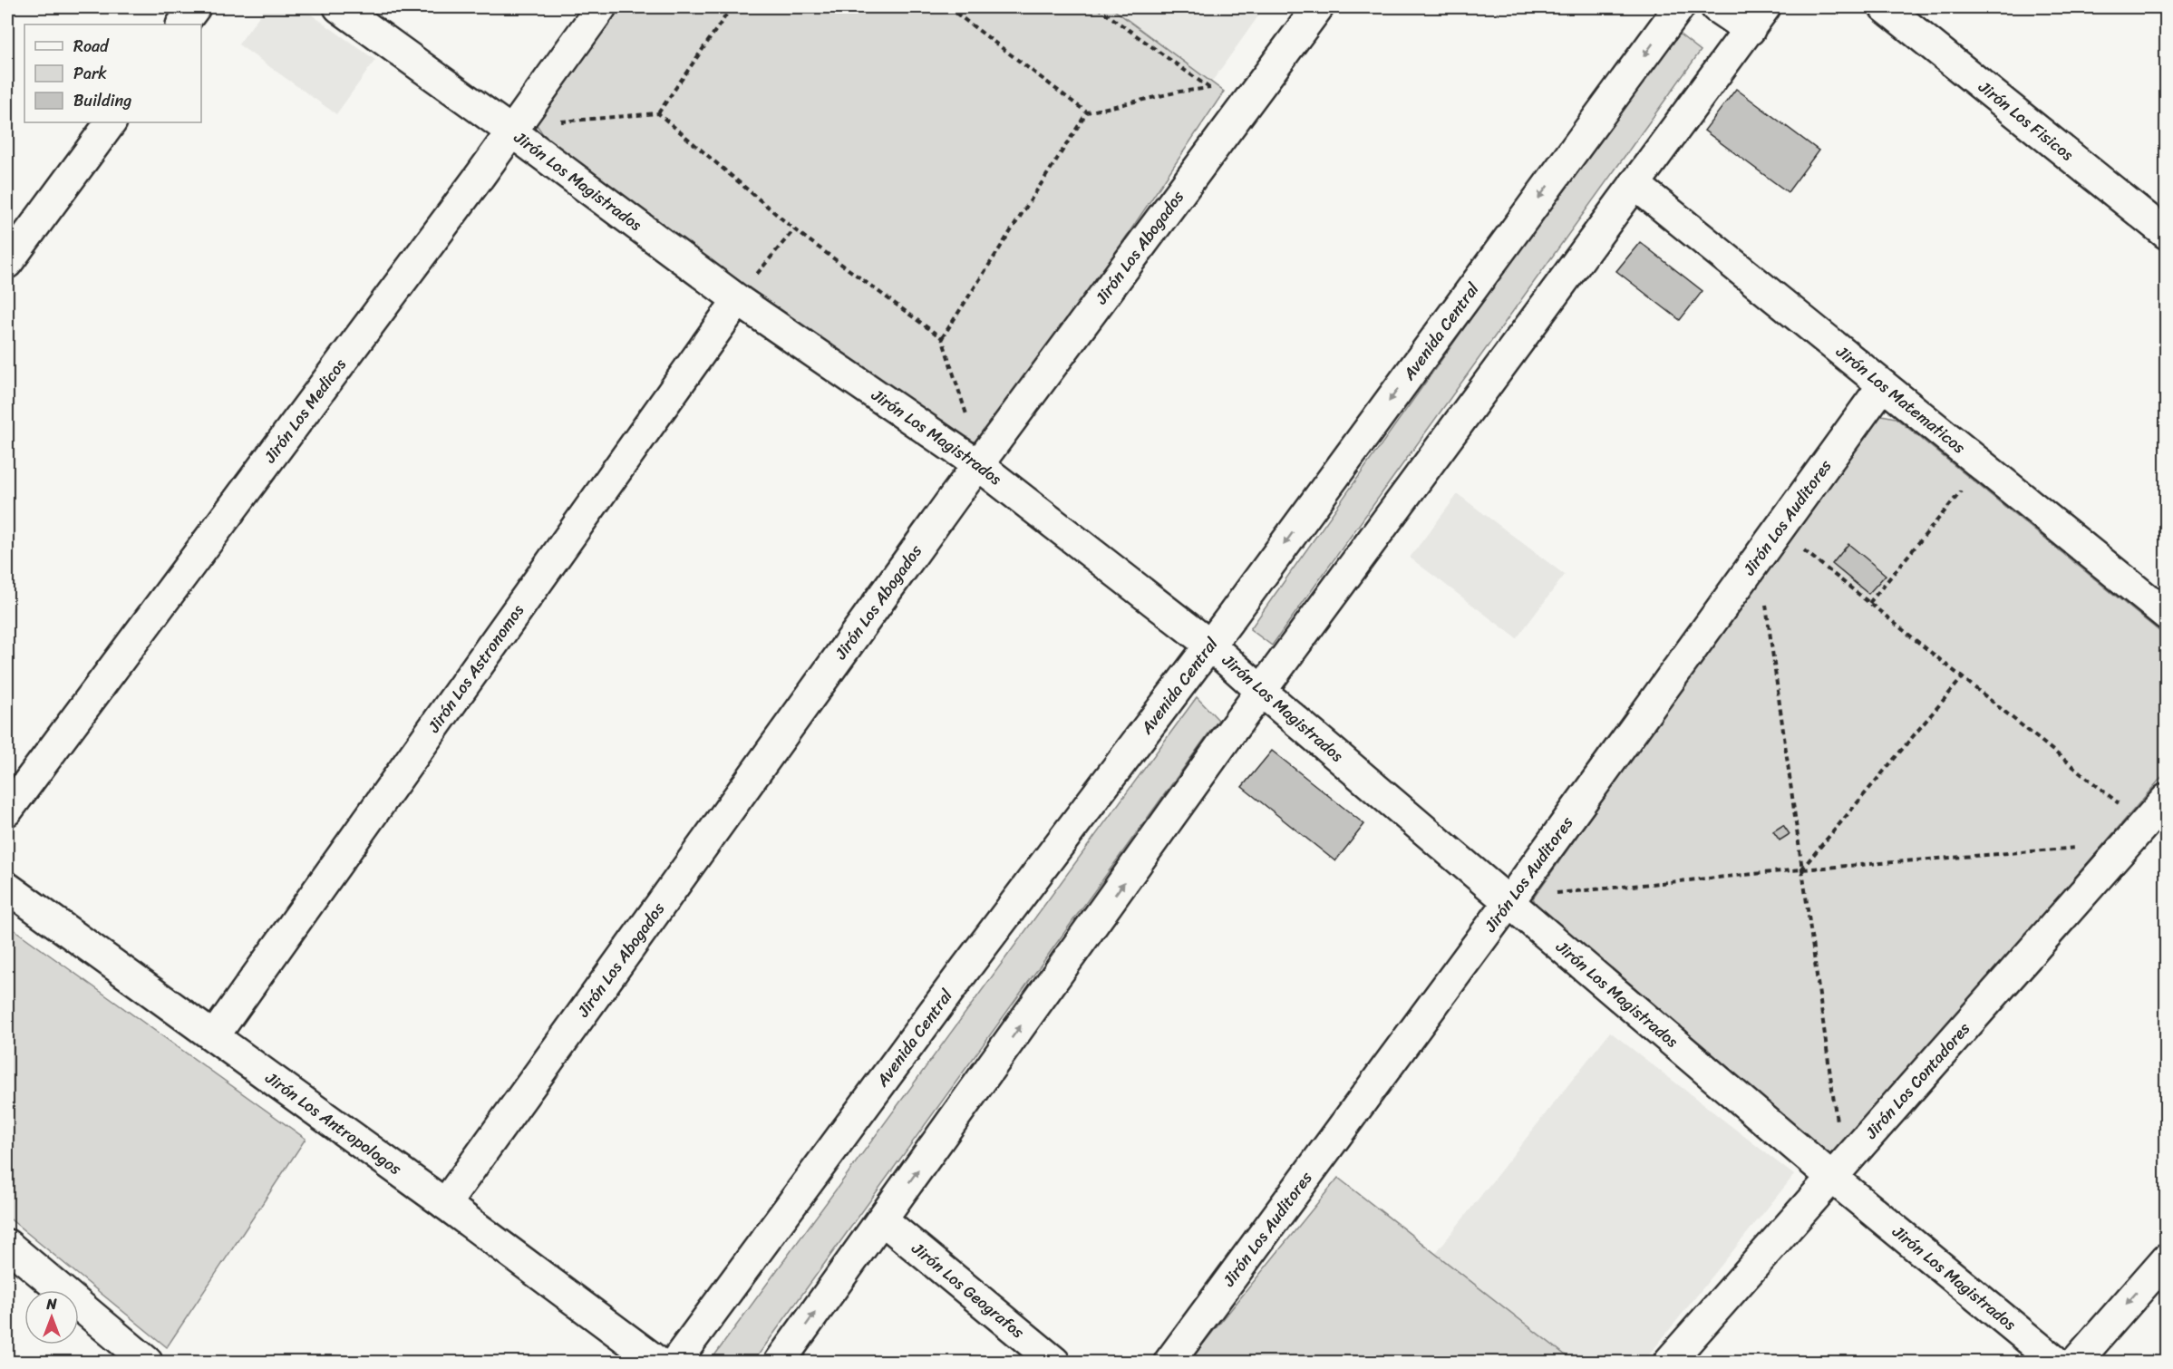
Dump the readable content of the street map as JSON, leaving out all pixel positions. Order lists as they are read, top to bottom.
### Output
{
  "streets": {
    "street": [
      "Jirón Los Fisicos",
      "Jirón Los Magistrados",
      "Jirón Los Abogados",
      "Avenida Central",
      "Jirón Los Matematicos",
      "Jirón Los Medicos",
      "Jirón Los Auditores",
      "Jirón Los Astronomos",
      "Jirón Los Contadores",
      "Jirón Los Antropologos",
      "Jirón Los Geografos"
    ]
  },
  "crossings": [
    ["Jirón Los Magistrados", "Jirón Los Abogados"],
    ["Jirón Los Magistrados", "Avenida Central"],
    ["Jirón Los Magistrados", "Jirón Los Medicos"],
    ["Jirón Los Magistrados", "Jirón Los Auditores"],
    ["Jirón Los Magistrados", "Jirón Los Astronomos"],
    ["Jirón Los Magistrados", "Jirón Los Contadores"],
    ["Jirón Los Abogados", "Jirón Los Antropologos"],
    ["Jirón Los Matematicos", "Jirón Los Auditores"],
    ["Jirón Los Astronomos", "Jirón Los Antropologos"]
  ],
  "legend": ["Road", "Park", "Building"],
  "north": "top"
}
